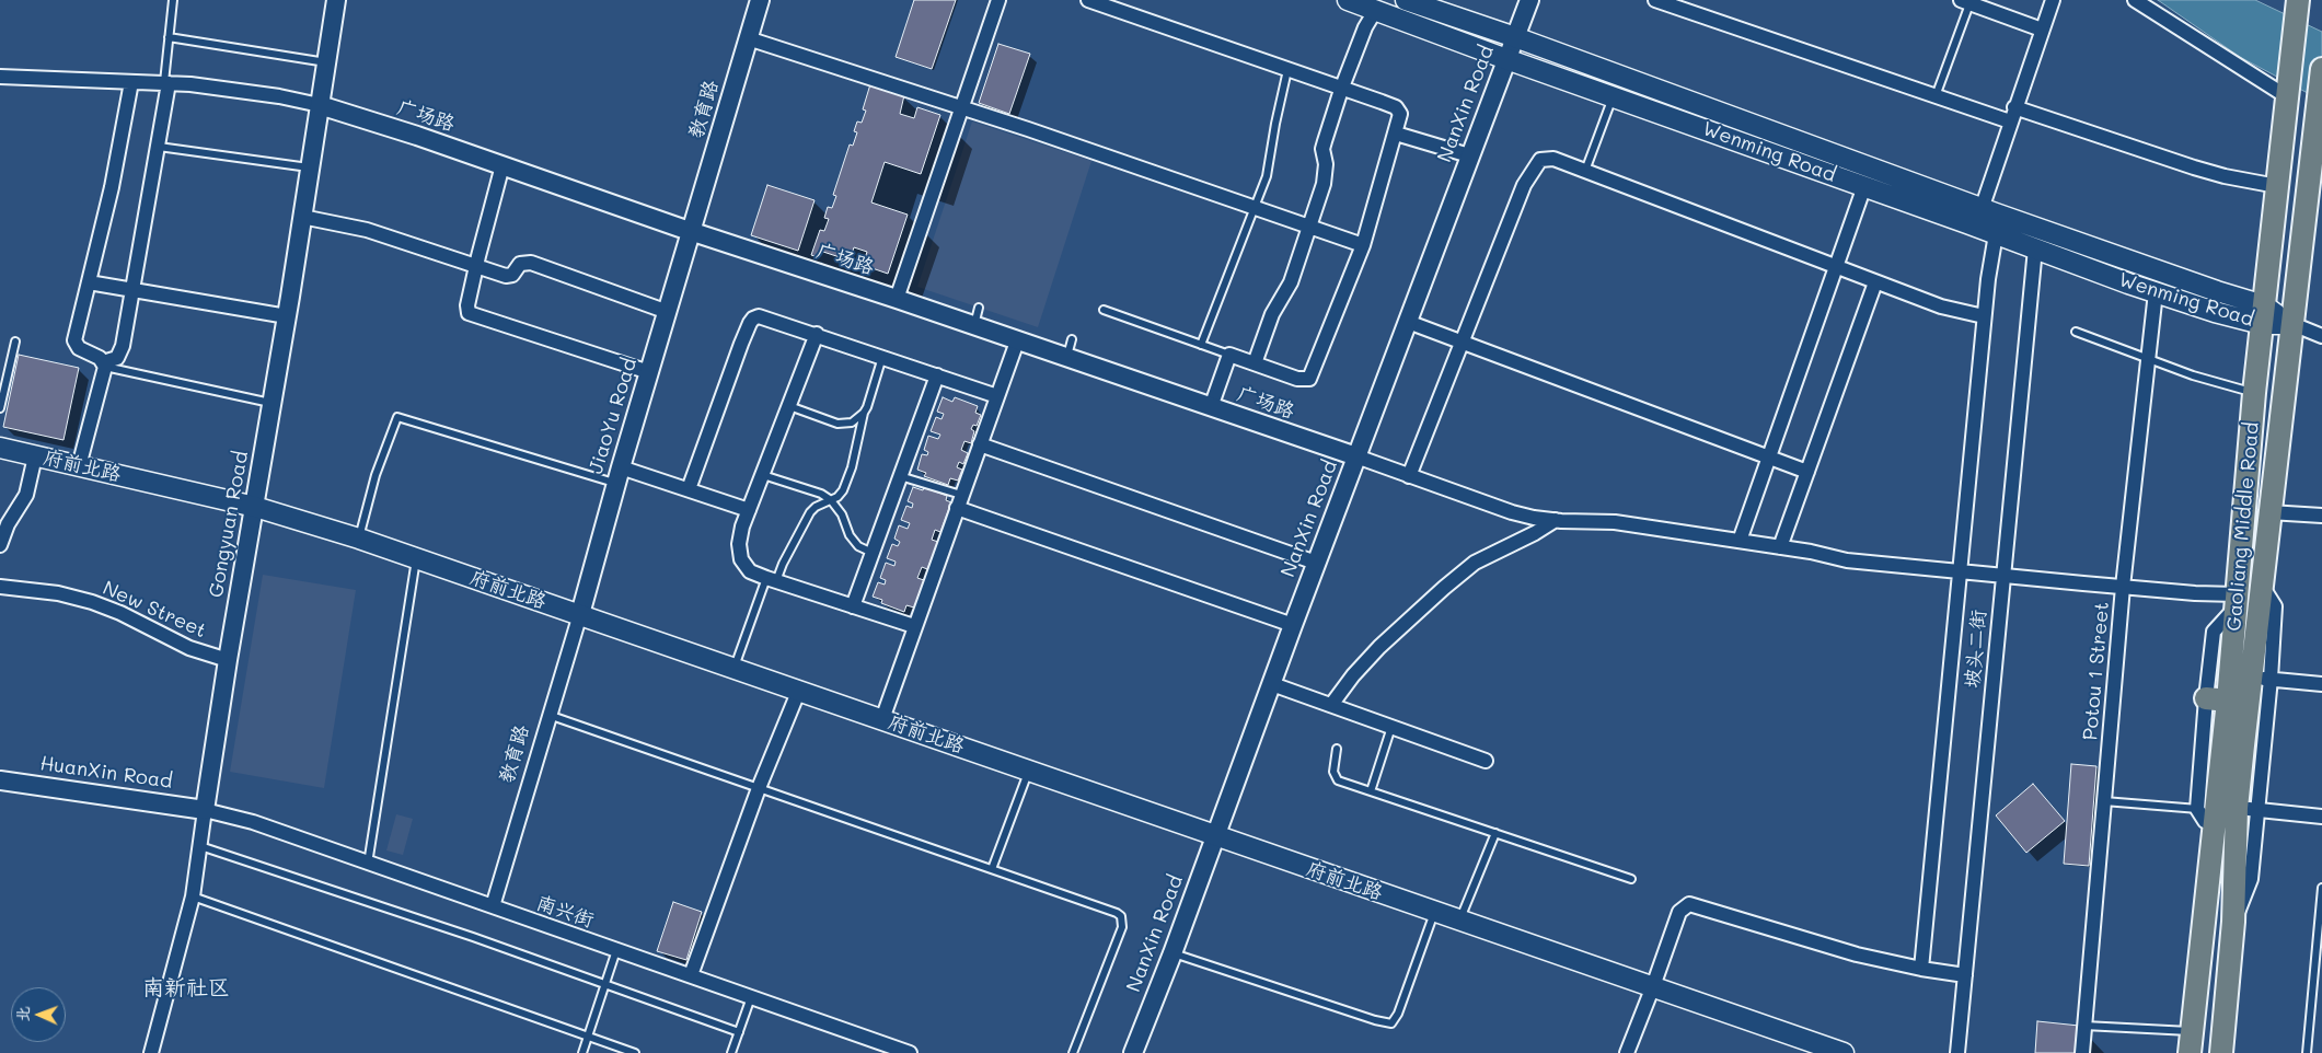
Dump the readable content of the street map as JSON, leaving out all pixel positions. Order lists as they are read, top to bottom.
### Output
{
  "streets": {
    "main road": ["Wenming Road", "府前北路", "Gaoliang Middle Road"],
    "street": [
      "NanXin Road",
      "教育路",
      "广场路",
      "JiaoYu Road",
      "Gongyuan Road",
      "New Street",
      "坡头二街",
      "Potou 1 Street",
      "HuanXin Road",
      "南兴街"
    ]
  },
  "crossings": [
    ["NanXin Road", "广场路"],
    ["NanXin Road", "Wenming Road"],
    ["NanXin Road", "府前北路"],
    ["教育路", "广场路"],
    ["教育路", "JiaoYu Road"],
    ["教育路", "府前北路"],
    ["教育路", "南兴街"],
    ["广场路", "JiaoYu Road"],
    ["广场路", "Gongyuan Road"],
    ["Wenming Road", "Gaoliang Middle Road"],
    ["Wenming Road", "坡头二街"],
    ["Wenming Road", "Potou 1 Street"],
    ["JiaoYu Road", "府前北路"],
    ["府前北路", "Gongyuan Road"],
    ["Gongyuan Road", "New Street"],
    ["Gongyuan Road", "HuanXin Road"],
    ["Gongyuan Road", "南兴街"],
    ["HuanXin Road", "南兴街"]
  ],
  "districts": ["南新社区"],
  "north": "left"
}
